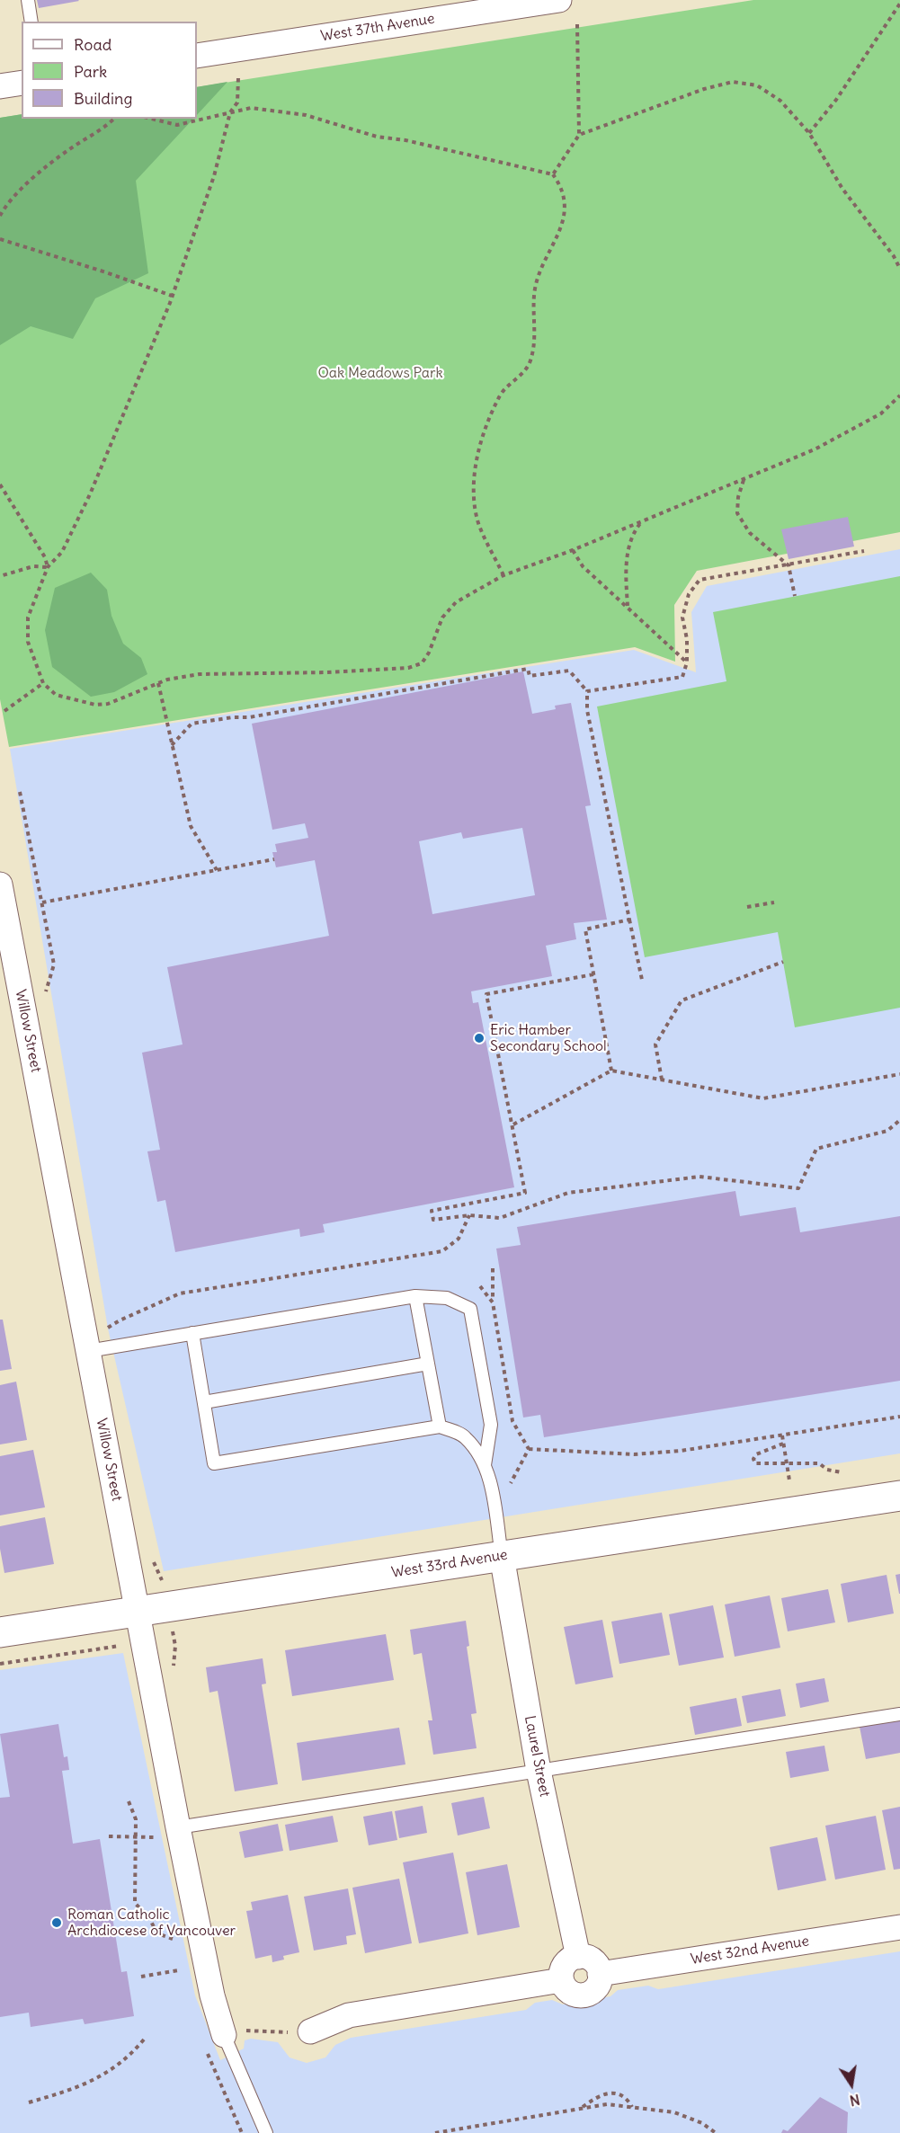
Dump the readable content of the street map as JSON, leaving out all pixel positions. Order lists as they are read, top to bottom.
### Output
{
  "streets": {
    "street": [
      "West 37th Avenue",
      "Willow Street",
      "West 33rd Avenue",
      "Laurel Street",
      "West 32nd Avenue"
    ]
  },
  "crossings": [
    ["Willow Street", "West 33rd Avenue"],
    ["West 33rd Avenue", "Laurel Street"],
    ["Laurel Street", "West 32nd Avenue"]
  ],
  "parks": ["Oak Meadows Park"],
  "places": ["Eric Hamber Secondary School", "Roman Catholic Archdiocese of Vancouver"],
  "legend": ["Road", "Park", "Building"],
  "north": "bottom"
}
